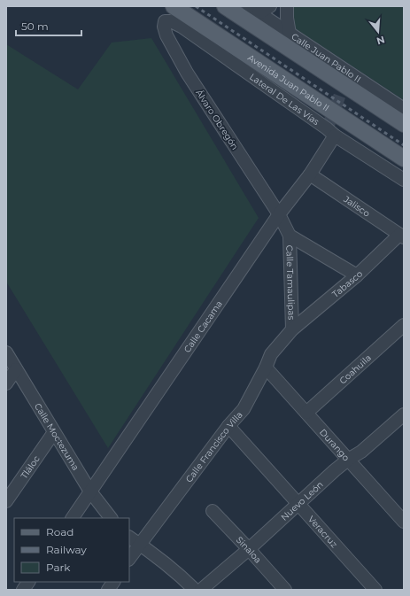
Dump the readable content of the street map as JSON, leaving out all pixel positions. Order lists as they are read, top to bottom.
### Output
{
  "streets": {
    "main road": ["Avenida Juan Pablo II"],
    "street": [
      "Calle Juan Pablo II",
      "Lateral De Las Vías",
      "Álvaro Obregón",
      "Jalisco",
      "Calle Tamaulipas",
      "Tabasco",
      "Calle Cacama",
      "Coahuila",
      "Calle Moctezuma",
      "Durango",
      "Calle Francisco Villa",
      "Tláloc",
      "Nuevo León",
      "Veracruz",
      "Sinaloa"
    ]
  },
  "crossings": [
    ["Lateral De Las Vías", "Álvaro Obregón"],
    ["Lateral De Las Vías", "Calle Cacama"],
    ["Álvaro Obregón", "Calle Tamaulipas"],
    ["Álvaro Obregón", "Calle Cacama"],
    ["Jalisco", "Tabasco"],
    ["Jalisco", "Calle Cacama"],
    ["Calle Tamaulipas", "Tabasco"],
    ["Calle Tamaulipas", "Calle Francisco Villa"],
    ["Tabasco", "Calle Francisco Villa"],
    ["Calle Cacama", "Calle Moctezuma"],
    ["Coahuila", "Durango"],
    ["Calle Moctezuma", "Tláloc"],
    ["Durango", "Calle Francisco Villa"],
    ["Durango", "Nuevo León"],
    ["Calle Francisco Villa", "Veracruz"],
    ["Nuevo León", "Veracruz"],
    ["Nuevo León", "Sinaloa"]
  ],
  "legend": ["Road", "Railway", "Park"],
  "scale_bar": "50 m",
  "north": "bottom"
}
